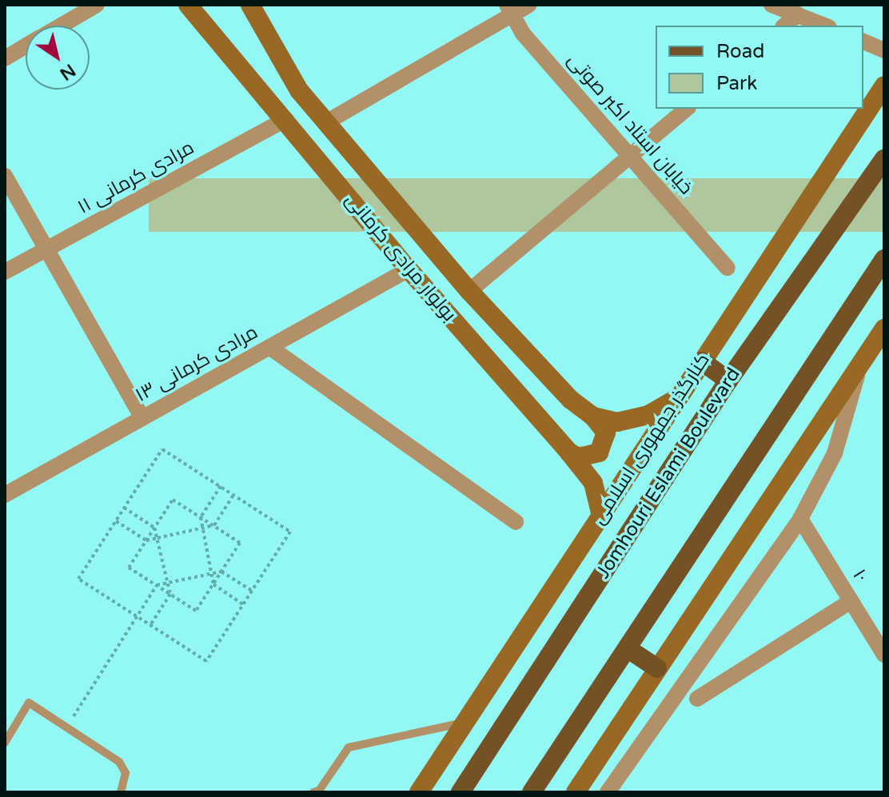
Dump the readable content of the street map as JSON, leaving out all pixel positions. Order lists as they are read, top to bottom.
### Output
{
  "streets": {
    "main road": ["Jomhouri Eslami Boulevard"],
    "street": [
      "خیابان استاد اکبر صوتی",
      "مرادی کرمانی ۱۱",
      "بولوار مرادی کرمانی",
      "مرادی کرمانی ۱۳",
      "کنارگذر جمهوری اسلامی",
      "۱۰"
    ]
  },
  "crossings": [
    ["مرادی کرمانی ۱۱", "بولوار مرادی کرمانی"],
    ["بولوار مرادی کرمانی", "مرادی کرمانی ۱۳"],
    ["بولوار مرادی کرمانی", "کنارگذر جمهوری اسلامی"]
  ],
  "legend": ["Road", "Park"],
  "north": "bottom right"
}
